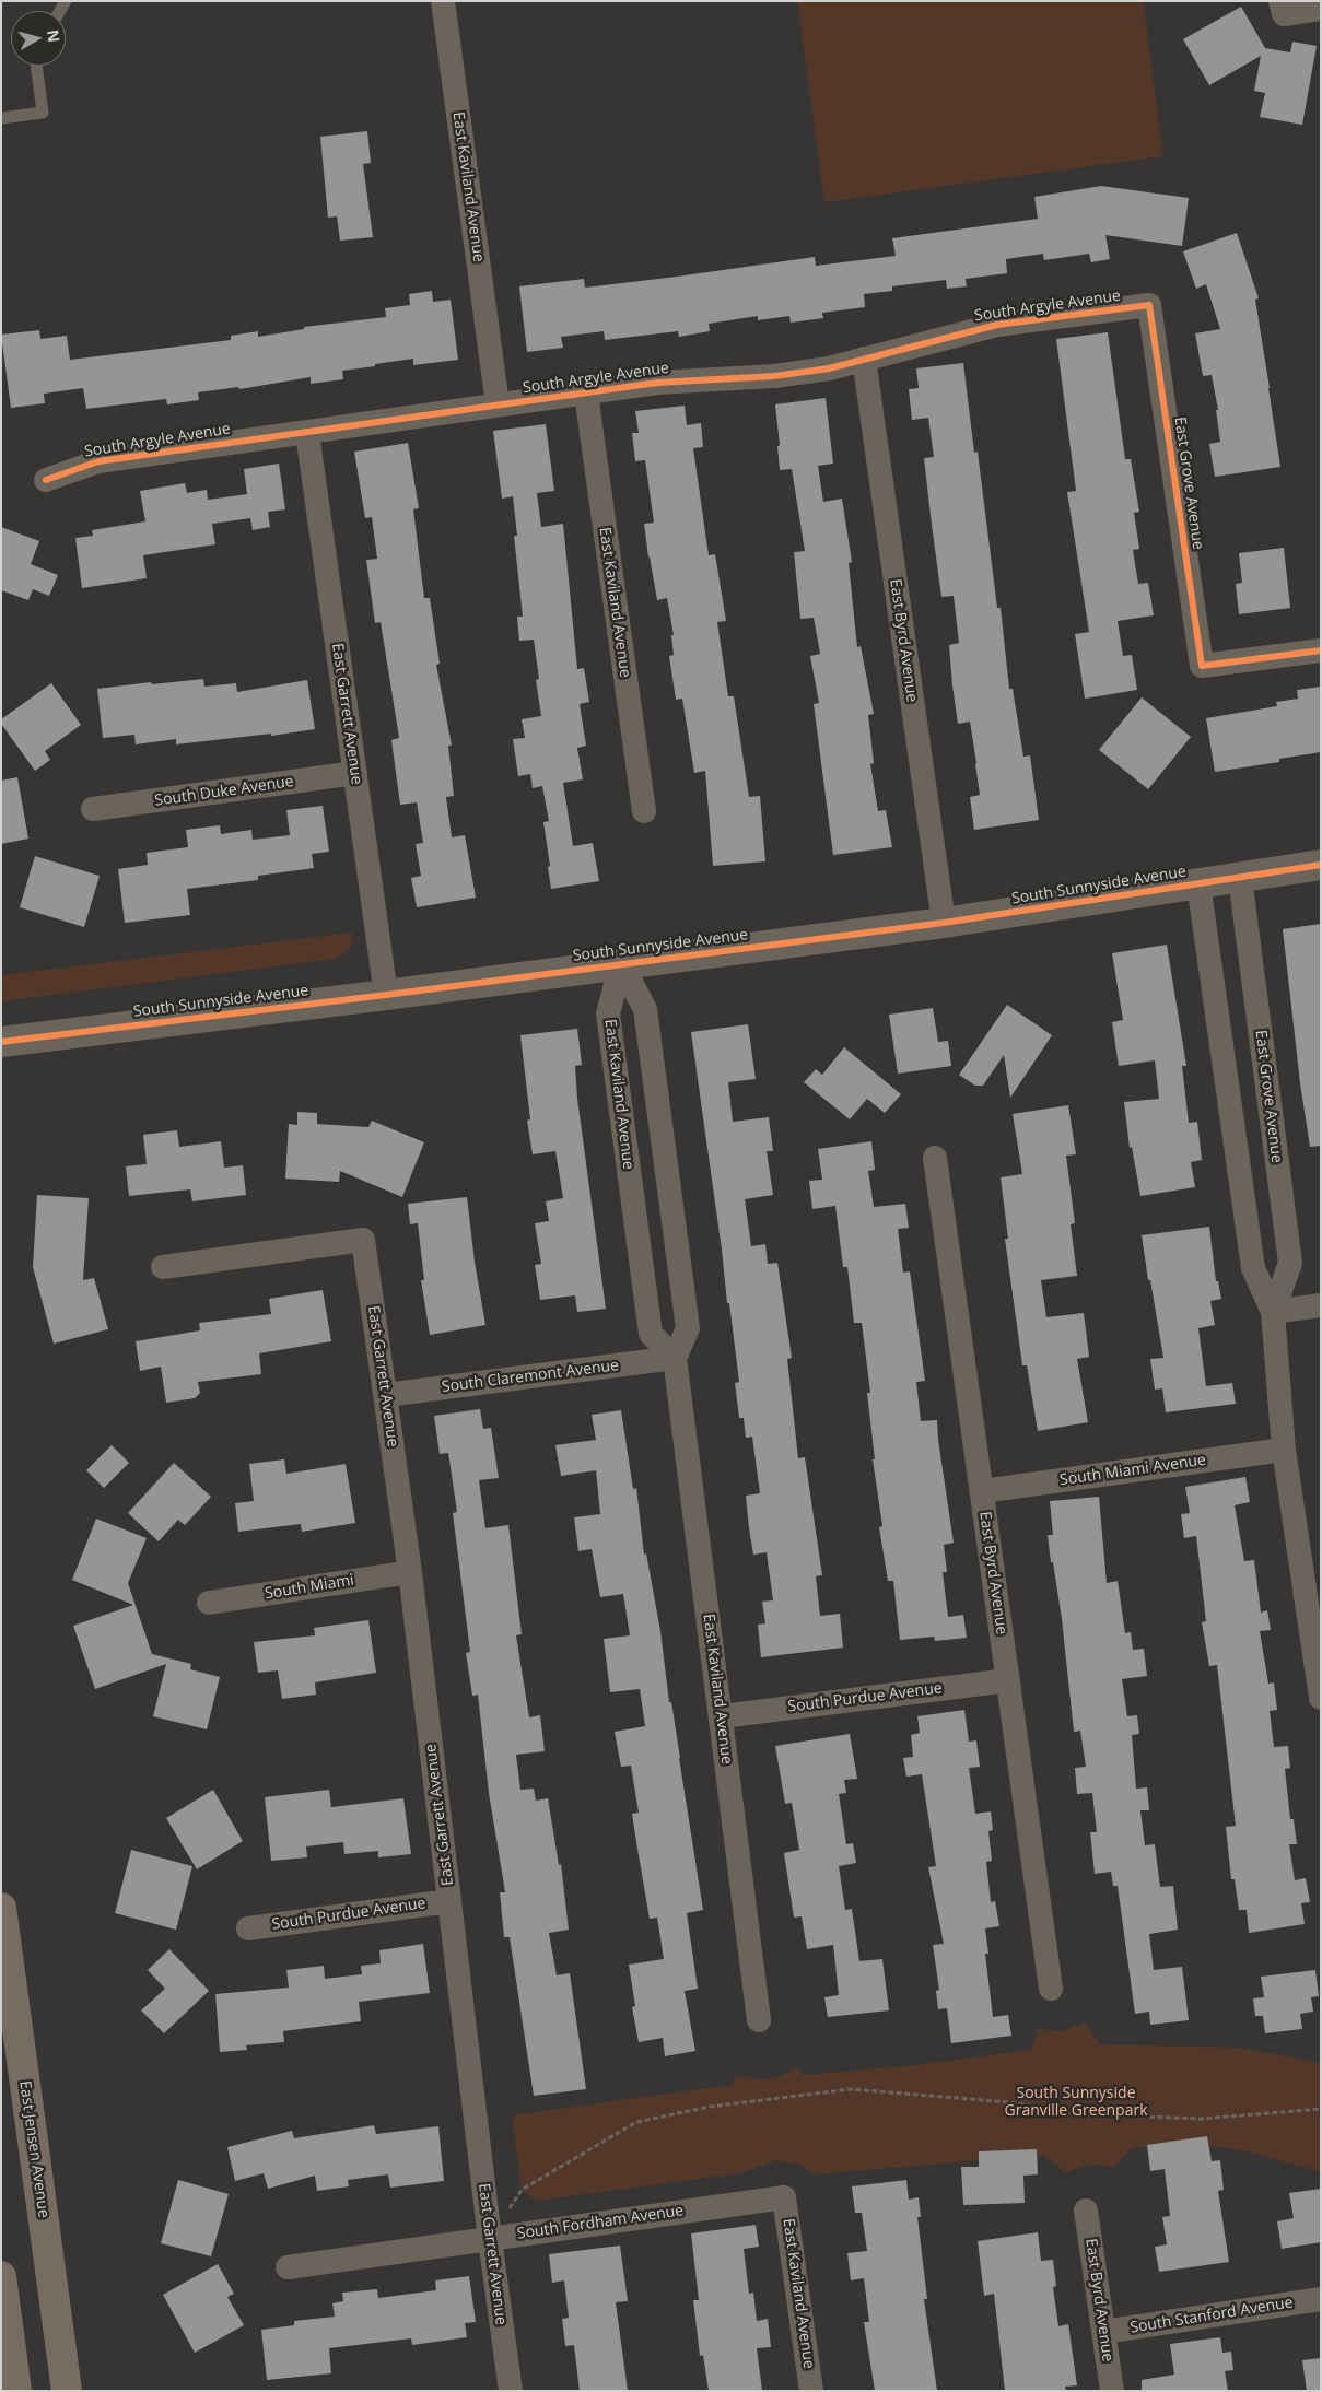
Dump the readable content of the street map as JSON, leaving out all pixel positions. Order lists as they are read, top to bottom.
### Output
{
  "streets": {
    "main road": ["East Jensen Avenue"],
    "street": [
      "East Kaviland Avenue",
      "South Argyle Avenue",
      "East Grove Avenue",
      "East Byrd Avenue",
      "East Garrett Avenue",
      "South Duke Avenue",
      "South Sunnyside Avenue",
      "South Claremont Avenue",
      "South Miami Avenue",
      "South Miami",
      "South Purdue Avenue",
      "South Fordham Avenue",
      "South Stanford Avenue"
    ]
  },
  "crossings": [
    ["East Kaviland Avenue", "South Argyle Avenue"],
    ["East Kaviland Avenue", "South Sunnyside Avenue"],
    ["East Kaviland Avenue", "South Claremont Avenue"],
    ["East Kaviland Avenue", "South Purdue Avenue"],
    ["East Kaviland Avenue", "South Fordham Avenue"],
    ["South Argyle Avenue", "East Grove Avenue"],
    ["South Argyle Avenue", "East Byrd Avenue"],
    ["South Argyle Avenue", "East Garrett Avenue"],
    ["East Grove Avenue", "South Sunnyside Avenue"],
    ["East Grove Avenue", "South Miami Avenue"],
    ["East Byrd Avenue", "South Sunnyside Avenue"],
    ["East Byrd Avenue", "South Miami Avenue"],
    ["East Byrd Avenue", "South Purdue Avenue"],
    ["East Byrd Avenue", "South Stanford Avenue"],
    ["East Garrett Avenue", "South Duke Avenue"],
    ["East Garrett Avenue", "South Sunnyside Avenue"],
    ["East Garrett Avenue", "South Claremont Avenue"],
    ["East Garrett Avenue", "South Miami"],
    ["East Garrett Avenue", "South Purdue Avenue"],
    ["East Garrett Avenue", "South Fordham Avenue"]
  ],
  "parks": ["South Sunnyside Granville Greenpark"],
  "north": "right"
}
